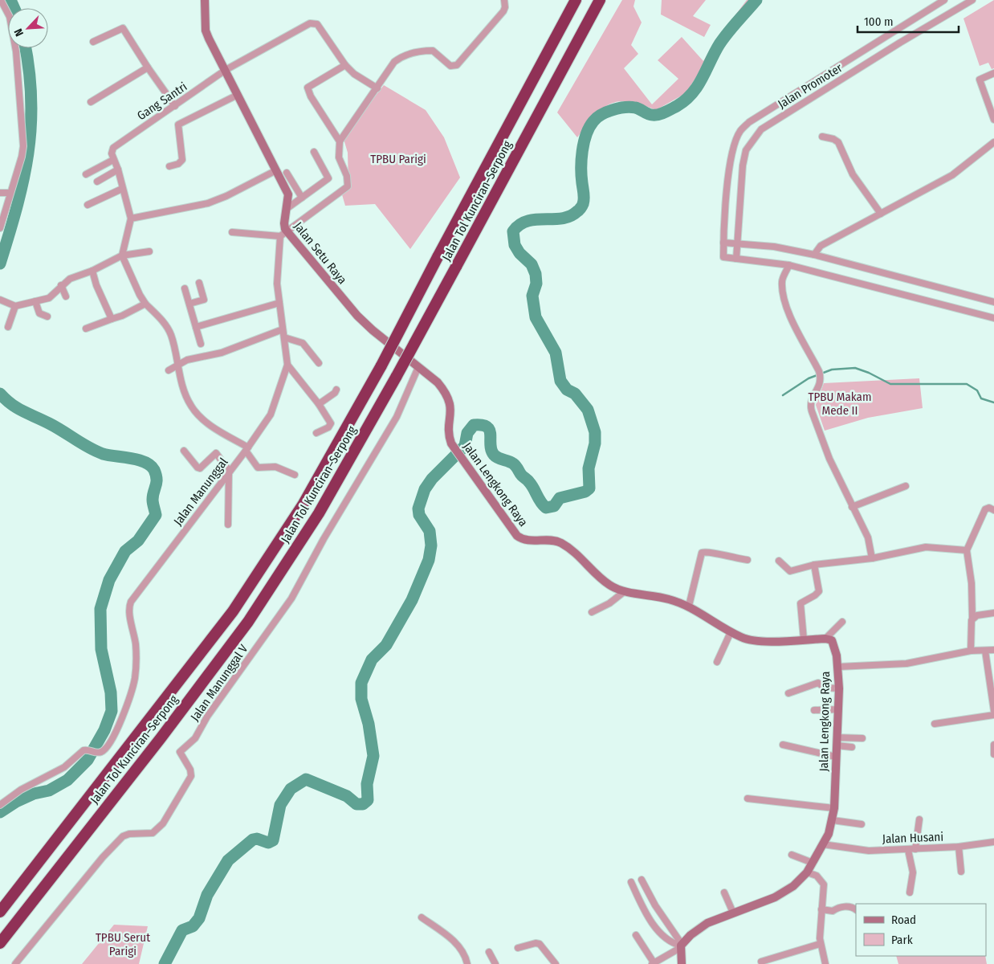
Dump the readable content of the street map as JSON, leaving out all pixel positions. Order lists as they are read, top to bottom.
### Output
{
  "streets": {
    "highway": ["Jalan Tol Kunciran–Serpong"],
    "street": [
      "Jalan Promoter",
      "Gang Santri",
      "Jalan Setu Raya",
      "Jalan Lengkong Raya",
      "Jalan Manunggal",
      "Jalan Manunggal V",
      "Jalan Husani"
    ]
  },
  "crossings": [
    ["Gang Santri", "Jalan Setu Raya"],
    ["Jalan Setu Raya", "Jalan Lengkong Raya"],
    ["Jalan Setu Raya", "Jalan Manunggal"],
    ["Jalan Setu Raya", "Jalan Manunggal V"],
    ["Jalan Lengkong Raya", "Jalan Husani"]
  ],
  "parks": ["TPBU Parigi", "TPBU Makam Mede II", "TPBU Serut Parigi"],
  "legend": ["Road", "Park"],
  "scale_bar": "100 m",
  "north": "bottom left"
}
